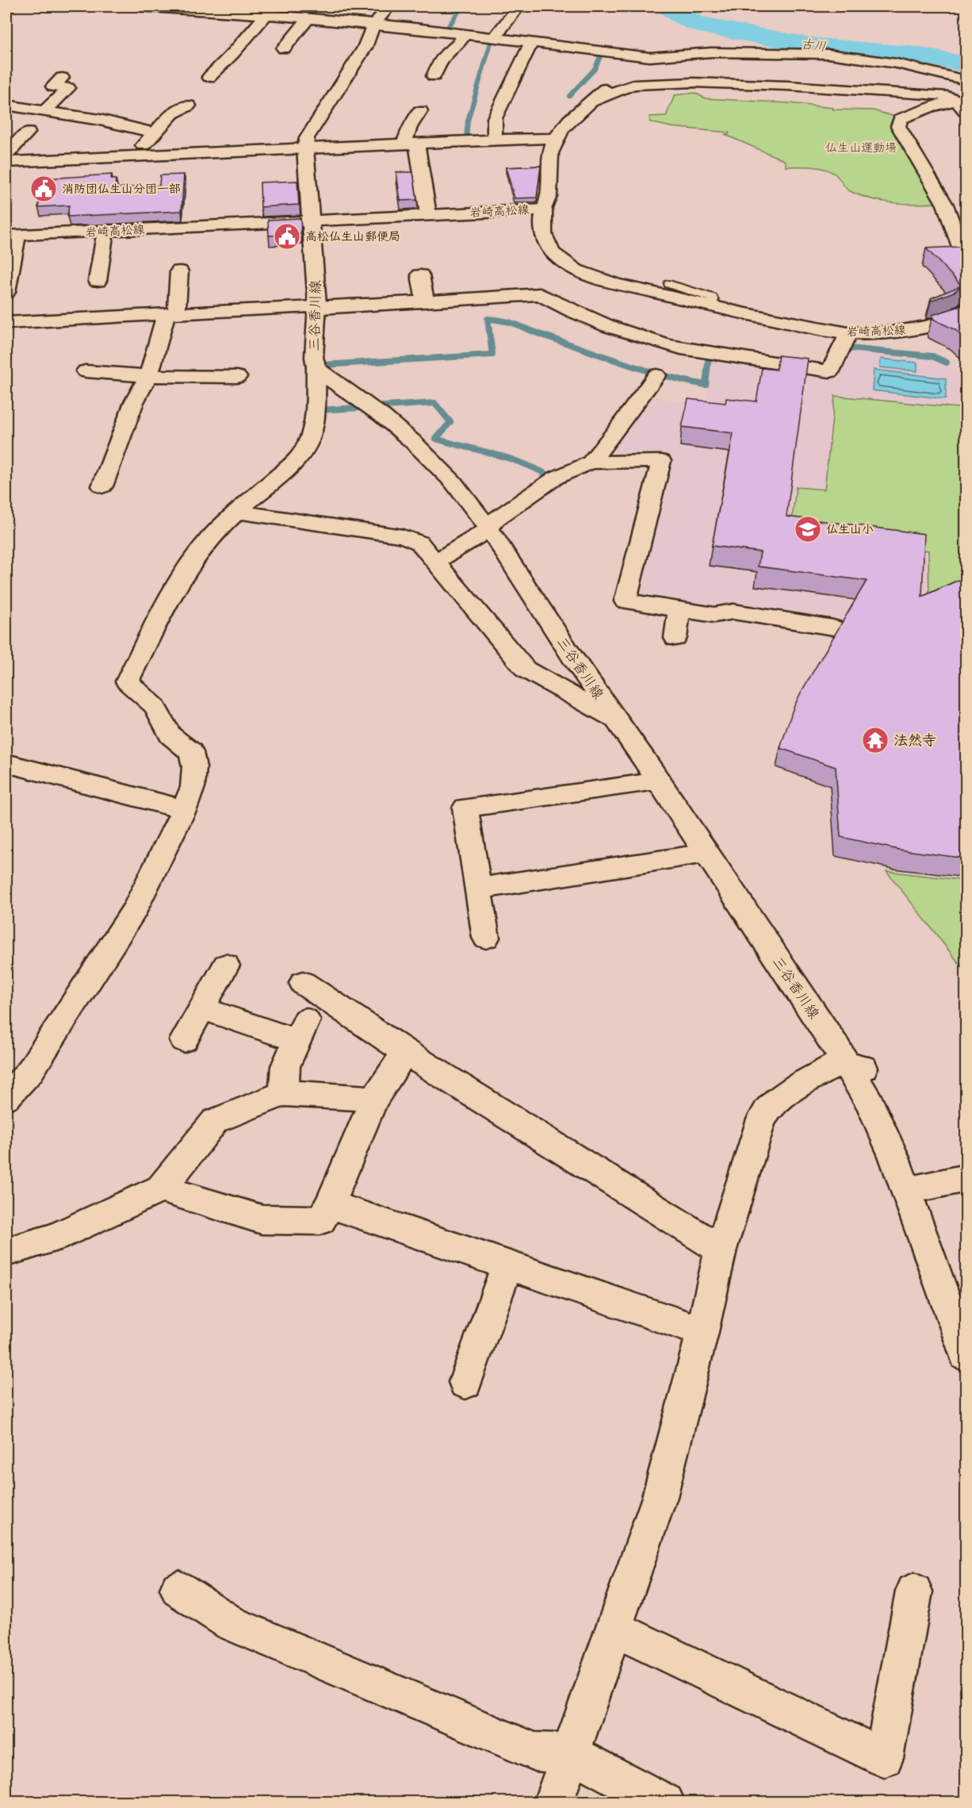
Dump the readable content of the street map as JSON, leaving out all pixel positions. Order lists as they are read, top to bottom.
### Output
{
  "streets": {
    "street": ["岩崎高松線", "三谷香川線"]
  },
  "crossings": [
    ["岩崎高松線", "三谷香川線"]
  ],
  "water": ["古川"],
  "parks": ["仏生山運動場"],
  "places": {
    "public building": ["消防団仏生山分団一部", "高松仏生山郵便局"],
    "school or university": ["仏生山小"],
    "temple": ["法然寺"]
  }
}
